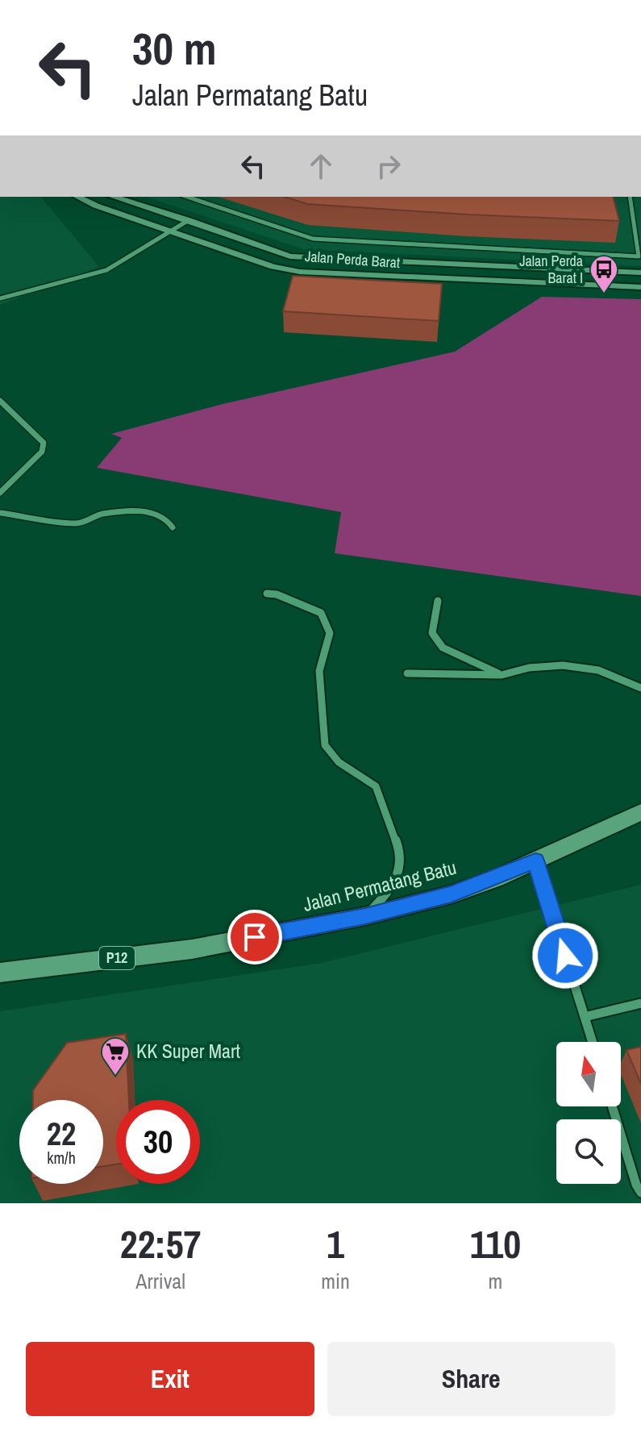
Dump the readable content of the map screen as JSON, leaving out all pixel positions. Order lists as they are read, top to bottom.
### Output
{
  "streets": {
    "main road": ["Jalan Permatang Batu", "P12"],
    "street": ["Jalan Perda Barat"]
  },
  "places": {
    "bus stop": ["Jalan Perda Barat I"],
    "supermarket": ["KK Super Mart"]
  },
  "north": "top",
  "page": {
    "turn": ["30 m", "Jalan Permatang Batu"],
    "speed": "22 km/h",
    "limit": "30",
    "eta": [
      "22:57",
      "Arrival",
      "1",
      "min",
      "110",
      "m"
    ],
    "buttons": ["Exit", "Share"]
  }
}
